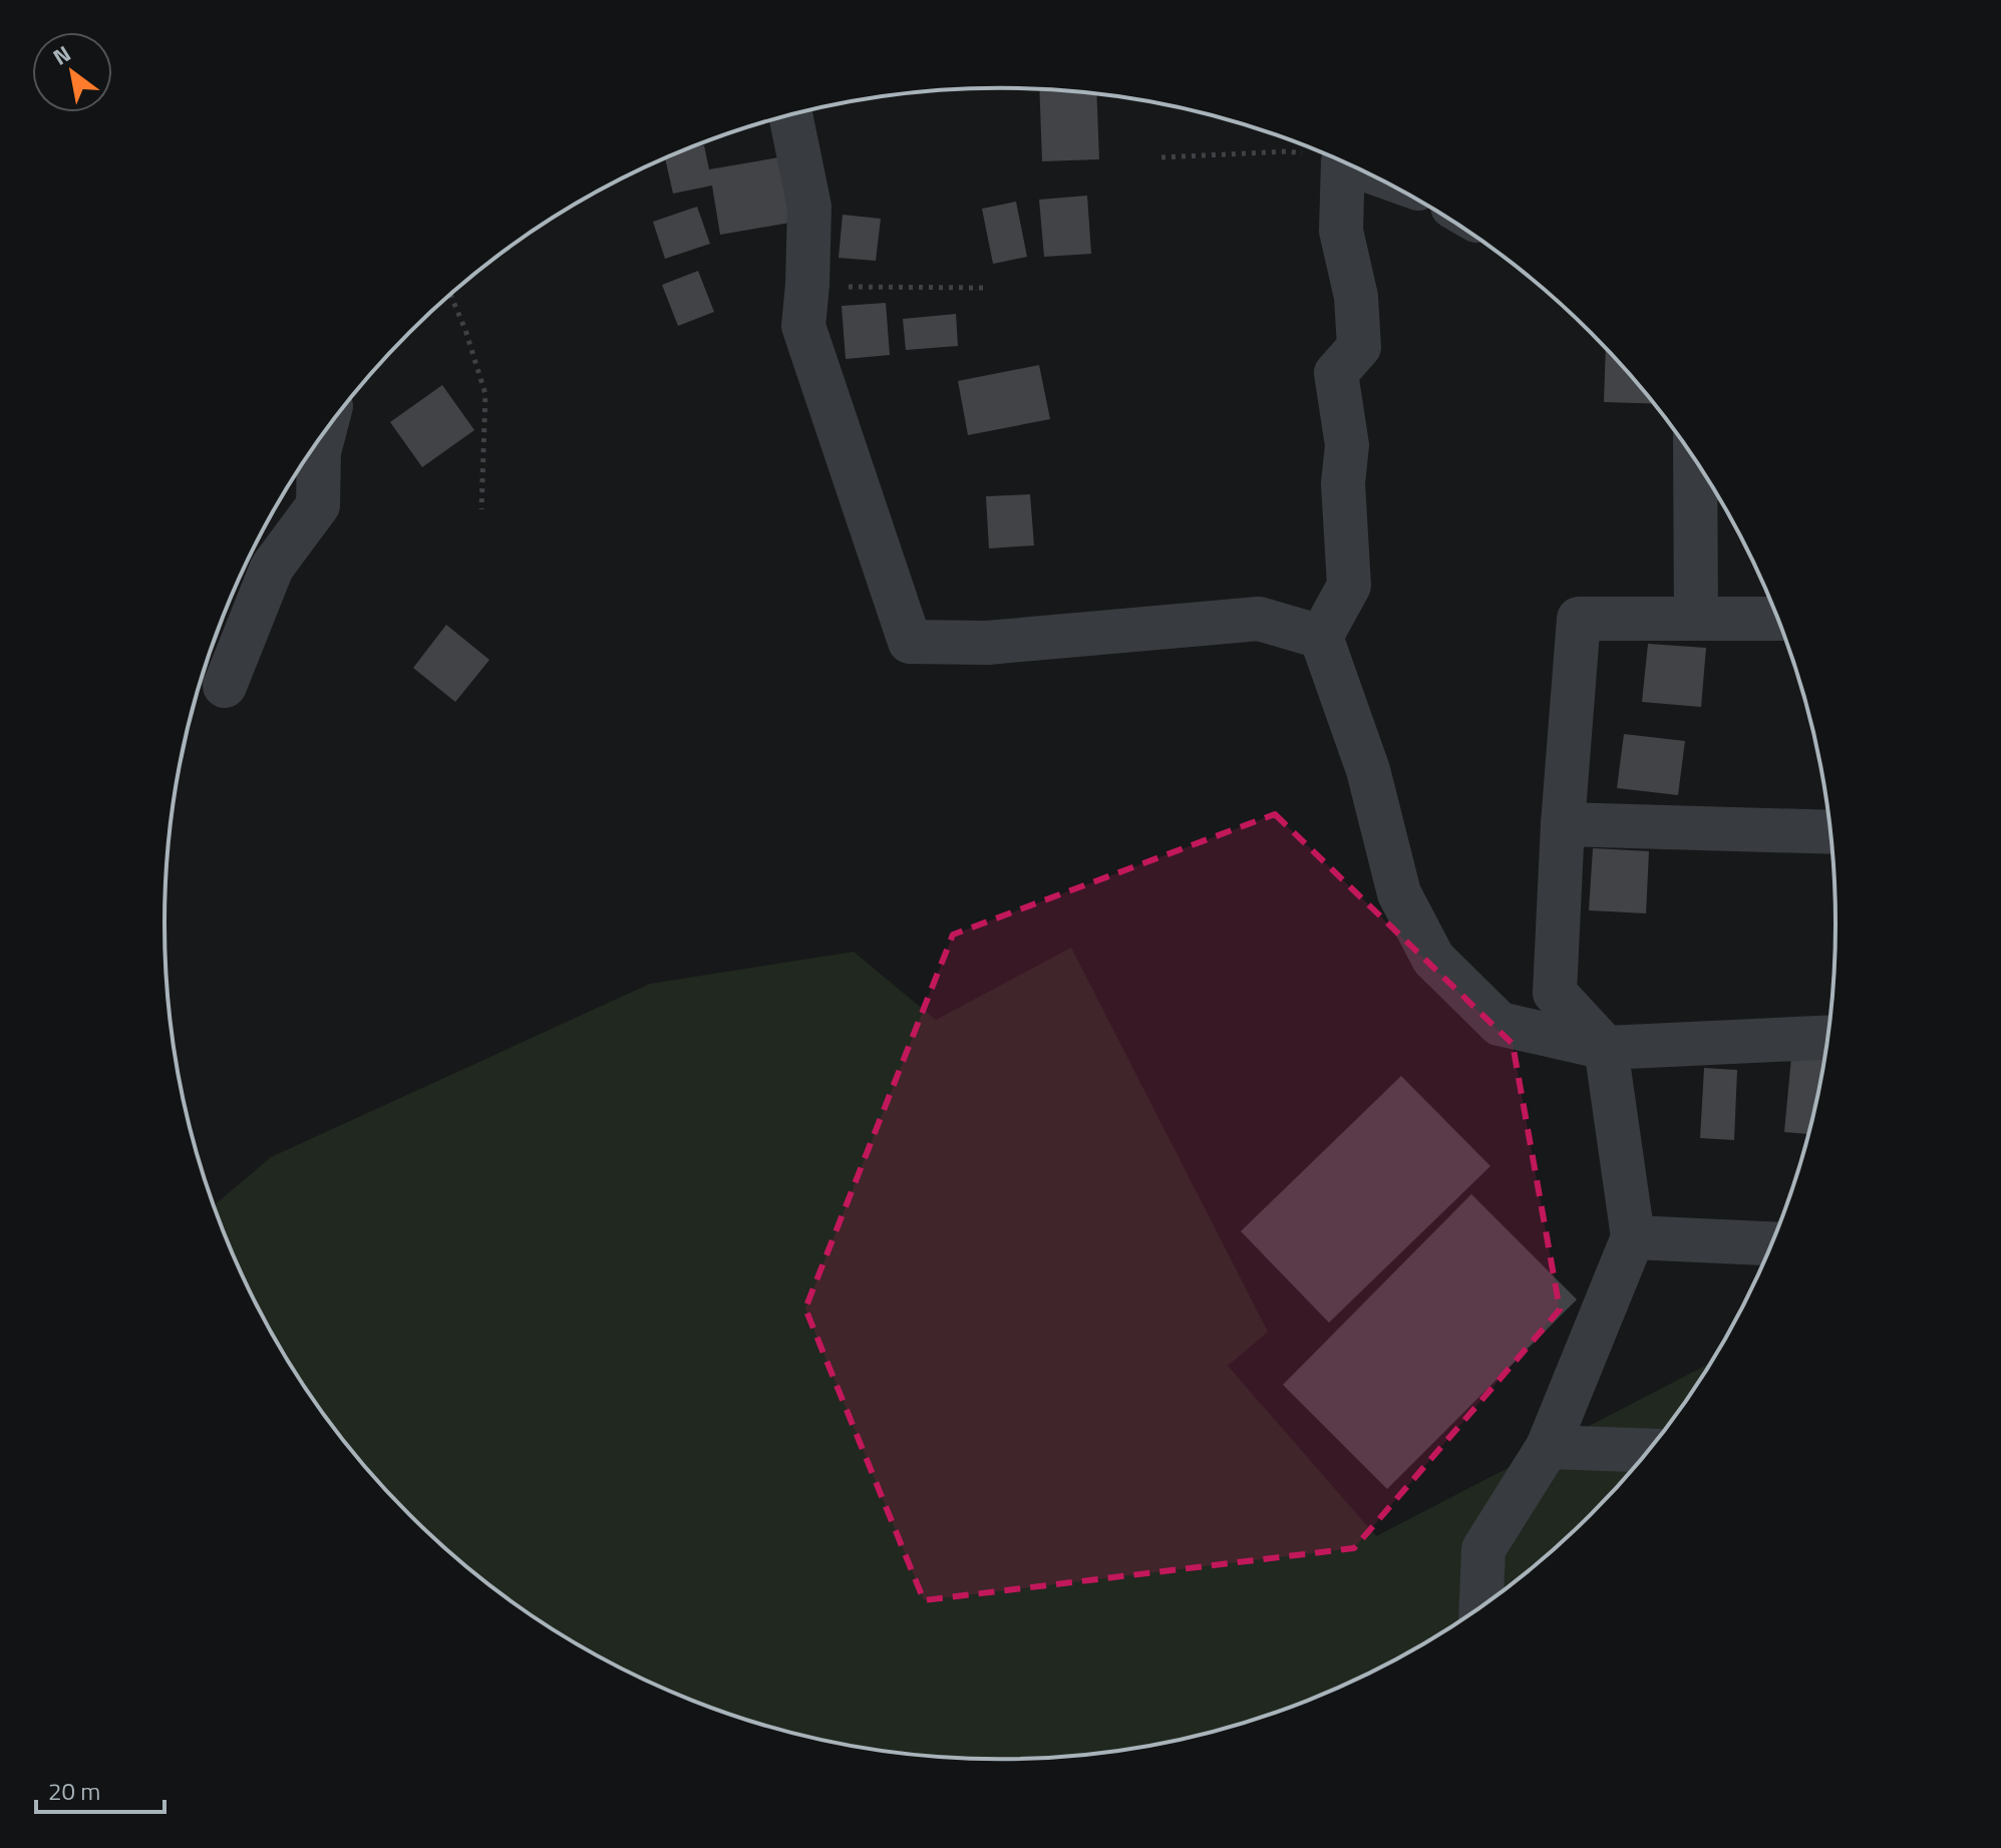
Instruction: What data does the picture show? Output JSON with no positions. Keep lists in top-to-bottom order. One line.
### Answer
{"scale_bar":"20 m","north":"top left"}
